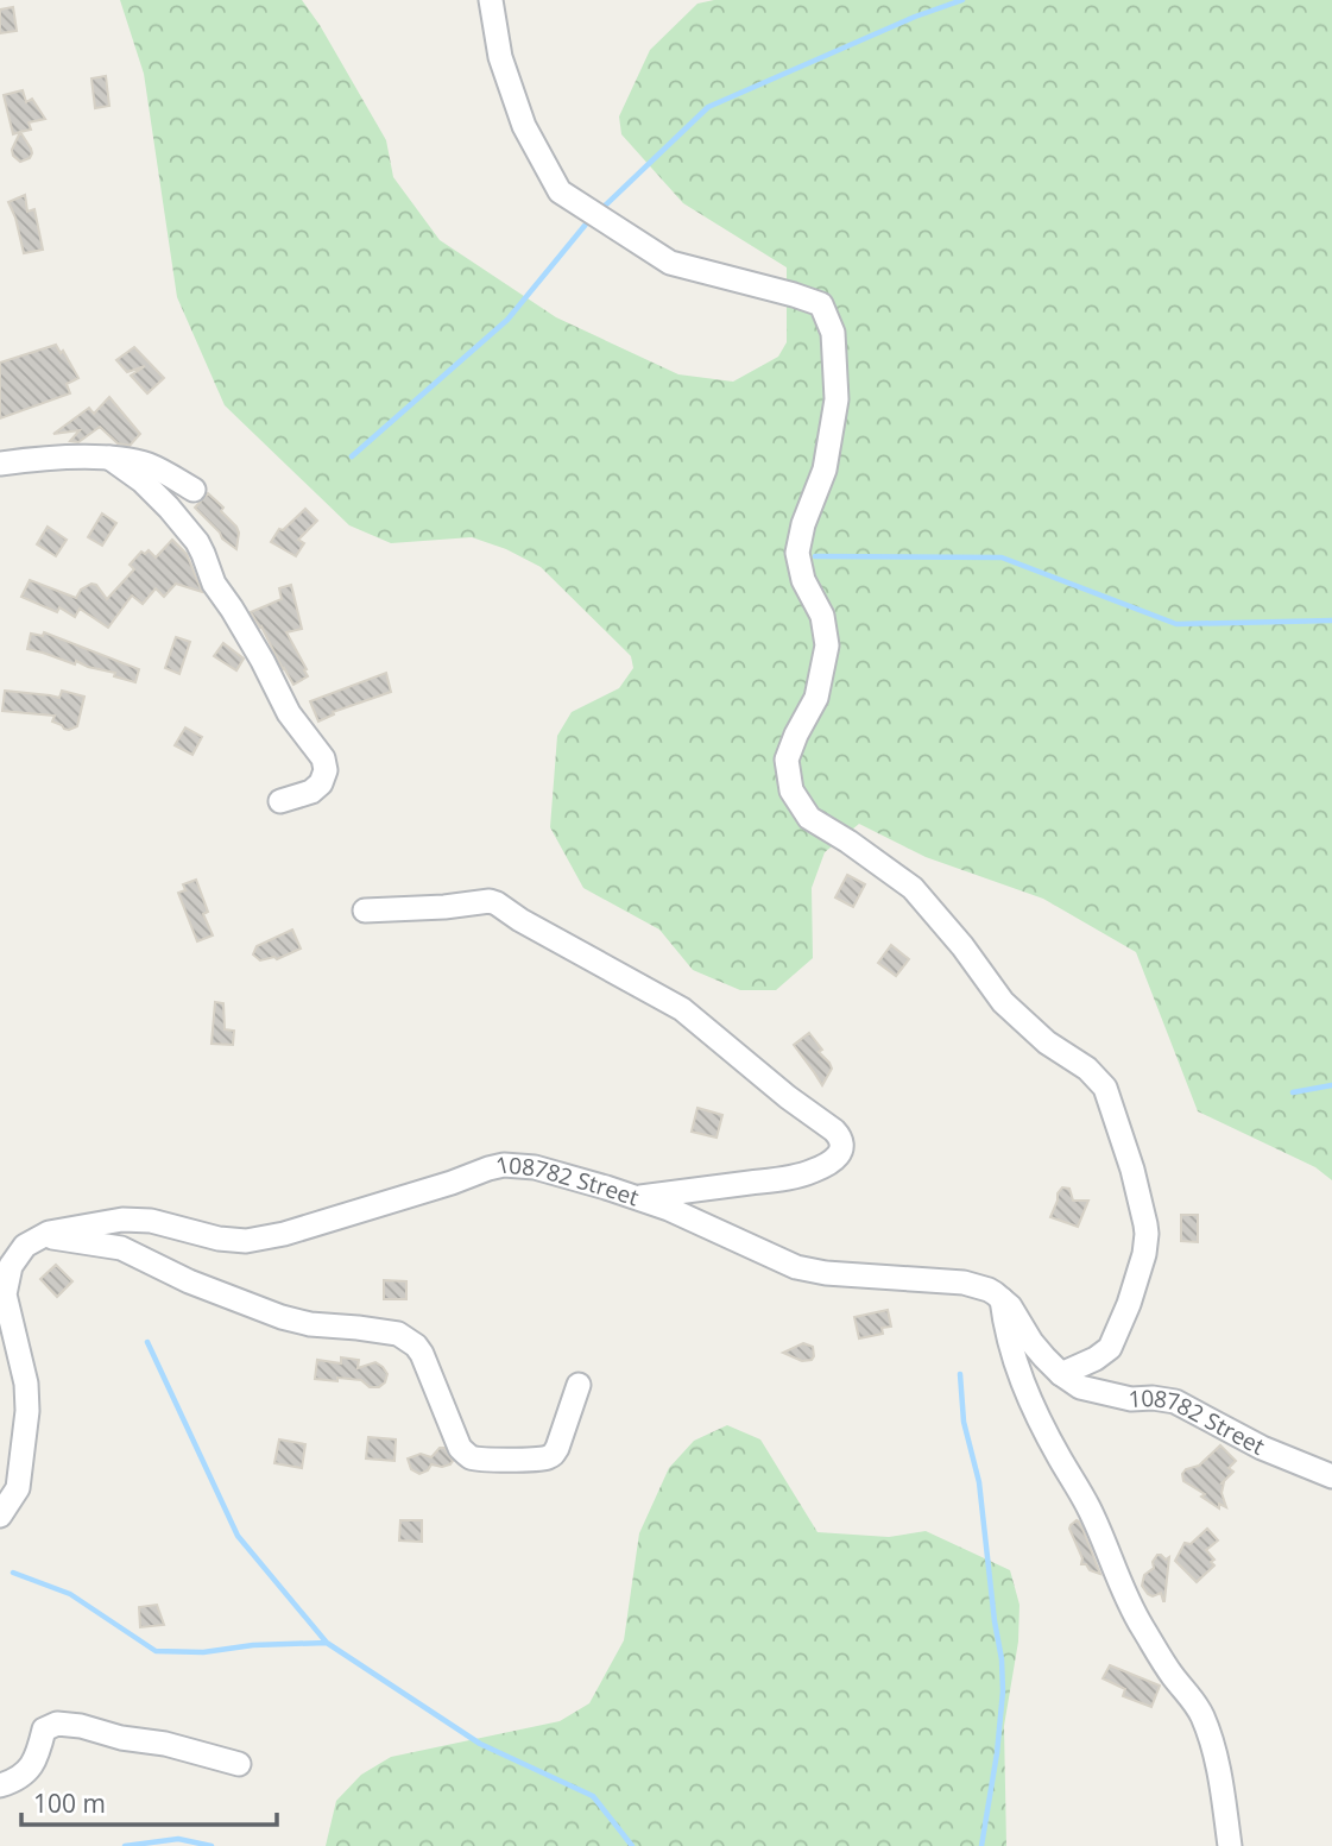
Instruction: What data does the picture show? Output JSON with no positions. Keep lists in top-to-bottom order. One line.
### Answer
{"streets":{"street":["108782 Street"]},"scale_bar":"100 m"}
